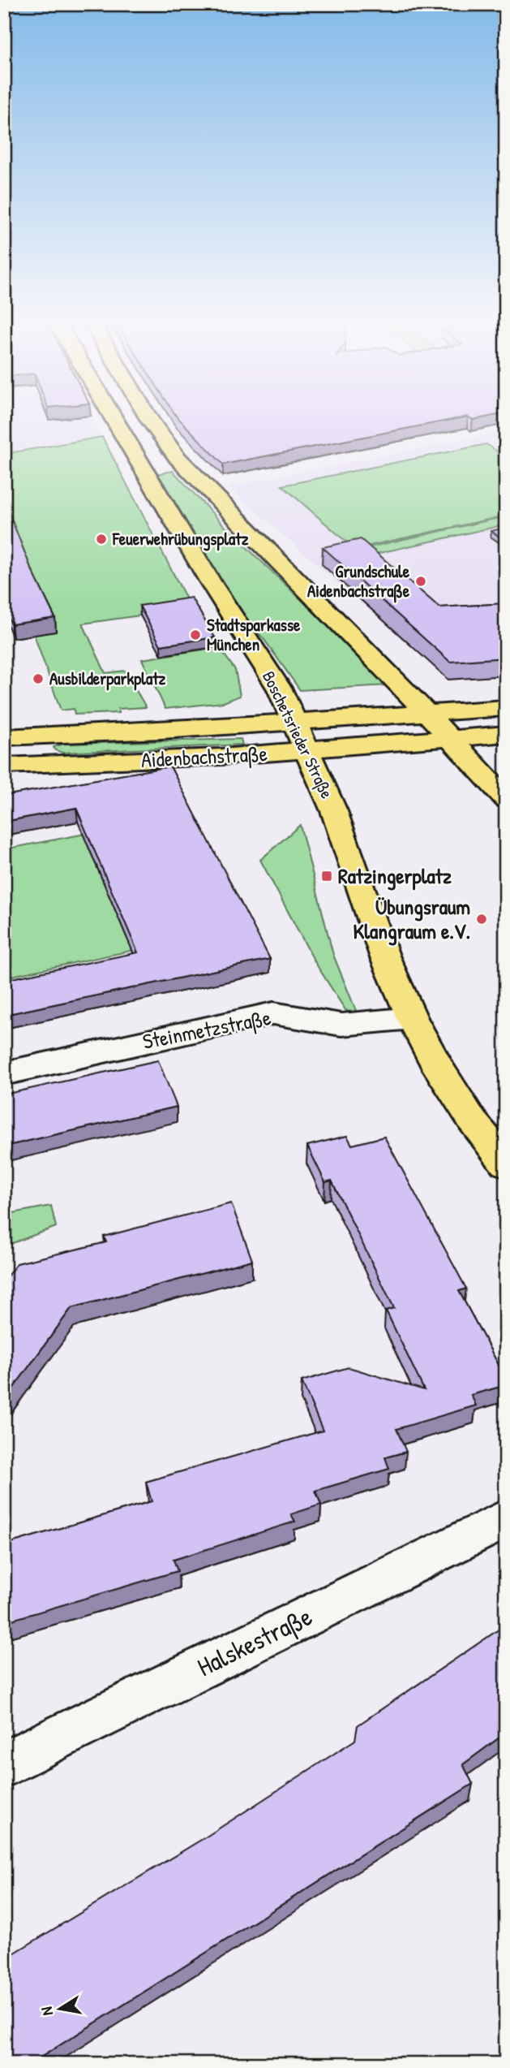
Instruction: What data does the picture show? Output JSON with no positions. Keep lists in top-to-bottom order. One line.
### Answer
{"streets":{"main road":["Boschetsrieder Straße","Aidenbachstraße"],"street":["Steinmetzstraße","Halskestraße"]},"crossings":[["Boschetsrieder Straße","Aidenbachstraße"],["Boschetsrieder Straße","Steinmetzstraße"]],"places":{"other":["Feuerwehrübungsplatz","Grundschule Aidenbachstraße","Stadtsparkasse München","Ausbilderparkplatz","Übungsraum Klangraum e.V."],"transit":["Ratzingerplatz"]},"north":"left"}
